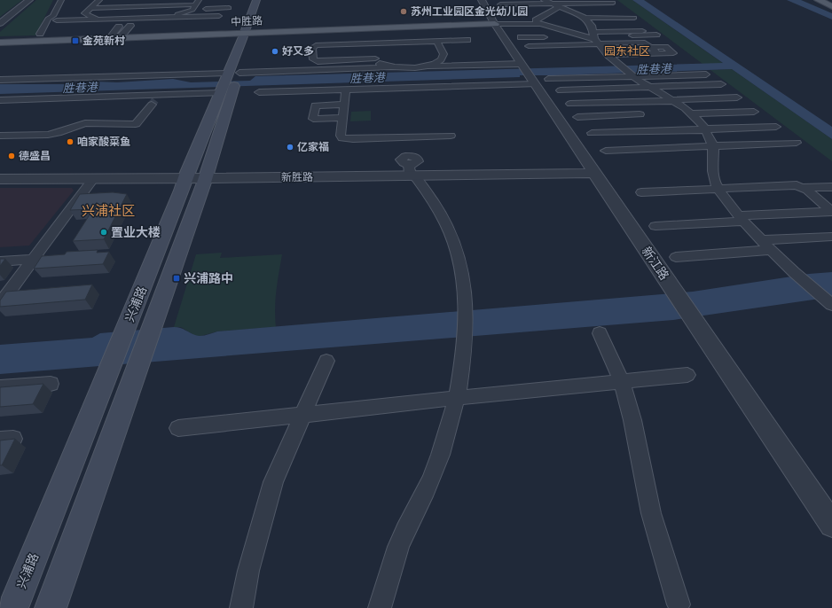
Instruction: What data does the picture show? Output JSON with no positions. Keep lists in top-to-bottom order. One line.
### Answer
{"streets":{"main road":["中胜路","兴浦路"],"street":["新胜路","新江路"]},"crossings":[["中胜路","新江路"],["中胜路","兴浦路"],["新胜路","新江路"],["新胜路","兴浦路"]],"districts":["园东社区","兴浦社区"],"water":["胜巷港"],"places":{"other":["苏州工业园区金光幼儿园","好又多","咱家酸菜鱼","亿家福","德盛昌","置业大楼"],"transit":["金苑新村","兴浦路中"]}}
